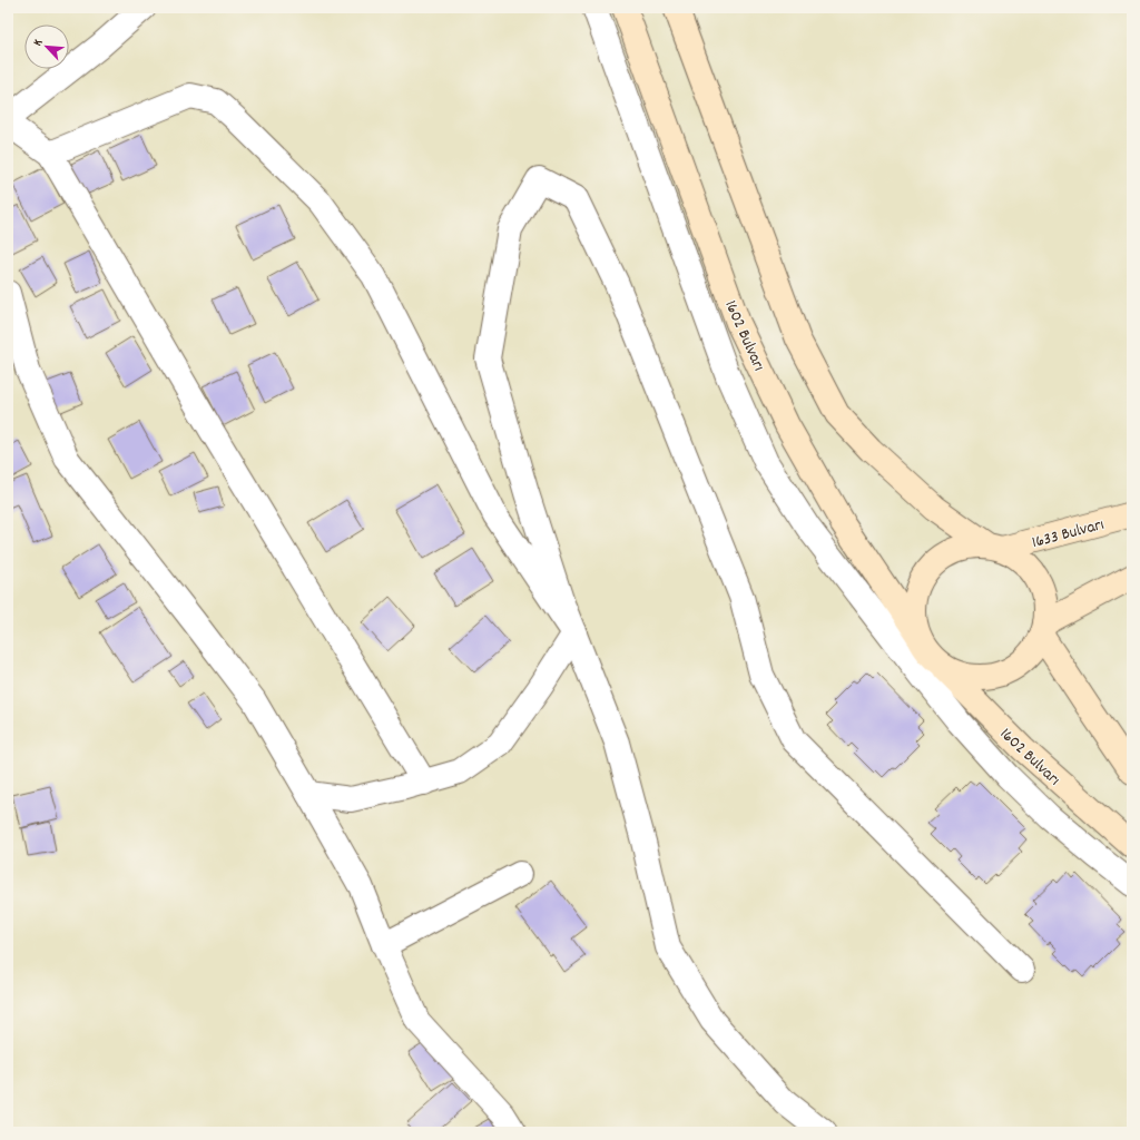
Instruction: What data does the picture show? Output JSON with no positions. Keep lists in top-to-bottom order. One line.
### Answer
{"streets":{"street":["1602 Bulvarı","1633 Bulvarı"]},"crossings":[["1602 Bulvarı","1633 Bulvarı"]],"north":"top left"}
